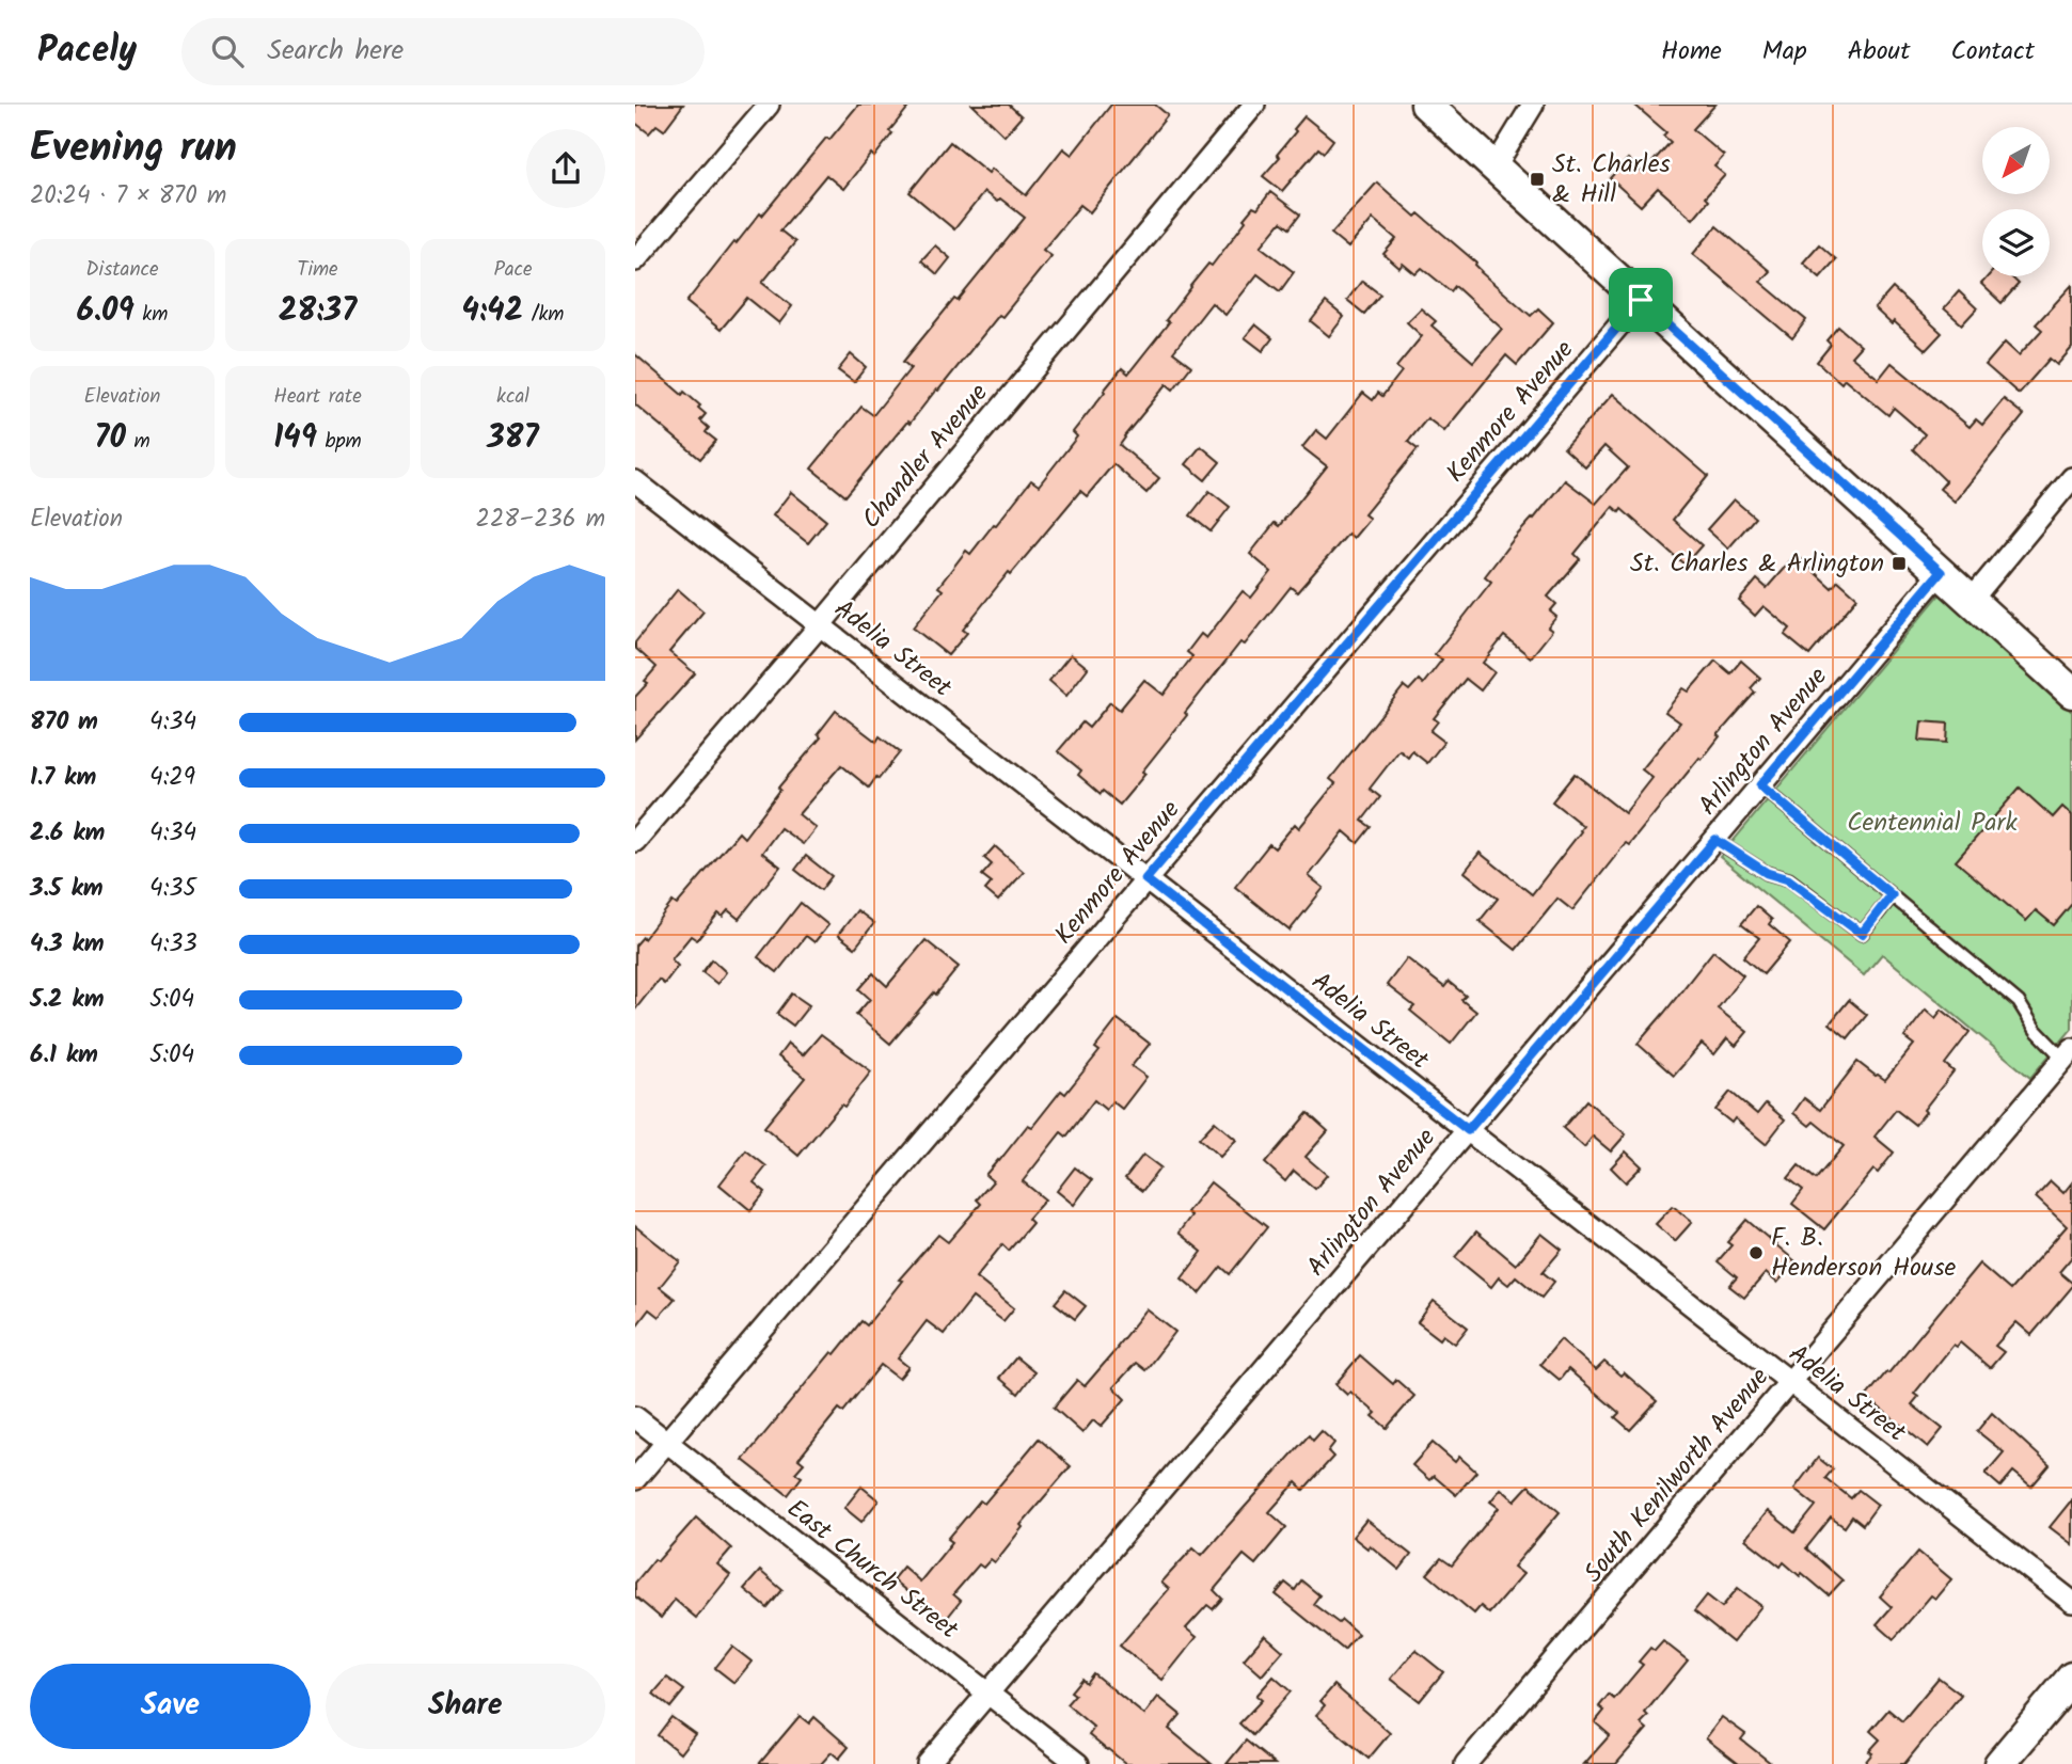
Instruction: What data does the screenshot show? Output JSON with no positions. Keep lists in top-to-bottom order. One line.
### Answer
{"streets":{"street":["Kenmore Avenue","Chandler Avenue","Adelia Street","Arlington Avenue","South Kenilworth Avenue","East Church Street"]},"crossings":[["Kenmore Avenue","Adelia Street"],["Kenmore Avenue","East Church Street"],["Chandler Avenue","Adelia Street"],["Adelia Street","Arlington Avenue"],["Adelia Street","South Kenilworth Avenue"],["Arlington Avenue","East Church Street"]],"parks":["Centennial Park"],"places":{"transit":["St. Charles & Hill","St. Charles & Arlington"],"other":["F. B. Henderson House"]},"north":"bottom left","page":{"header":"Pacely","search":"Search here","nav":["Home","Map","About","Contact"],"heading":["Evening run","20:24 · 7 × 870 m"],"stats":[["Distance","6.09 km"],["Time","28:37"],["Pace","4:42 /km"],["Elevation","70 m"],["Heart rate","149 bpm"],["kcal","387"]],"chart":["Elevation","228–236 m"],"list":[{"name":"870 m","note":"4:34"},{"name":"1.7 km","note":"4:29"},{"name":"2.6 km","note":"4:34"},{"name":"3.5 km","note":"4:35"},{"name":"4.3 km","note":"4:33"},{"name":"5.2 km","note":"5:04"},{"name":"6.1 km","note":"5:04"}],"buttons":["Save","Share"]}}
